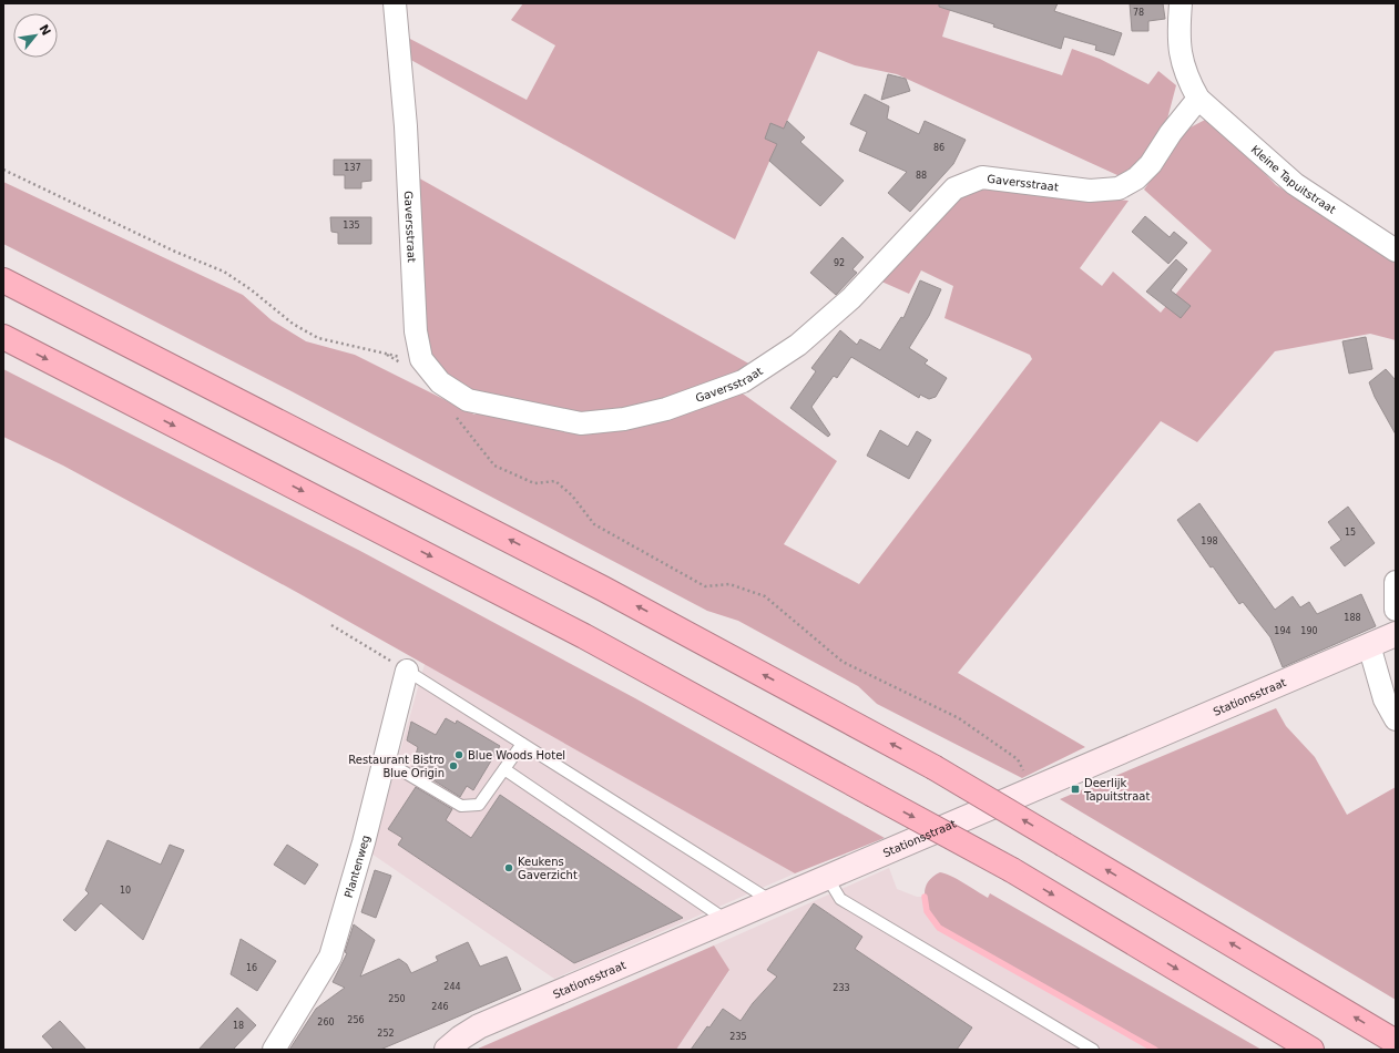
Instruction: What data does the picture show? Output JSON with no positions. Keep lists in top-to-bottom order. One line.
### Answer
{"streets":{"street":["Kleine Tapuitstraat","Gaversstraat","Stationsstraat","Plantenweg"]},"crossings":[["Kleine Tapuitstraat","Gaversstraat"]],"places":{"other":["Blue Woods Hotel","Restaurant Bistro Blue Origin","Keukens Gaverzicht"],"transit":["Deerlijk Tapuitstraat"]},"house_numbers":["78","86","137","88","135","92","15","198","188","194","190","10","16","244","233","250","246","256","260","18","252","235"],"north":"top right"}
